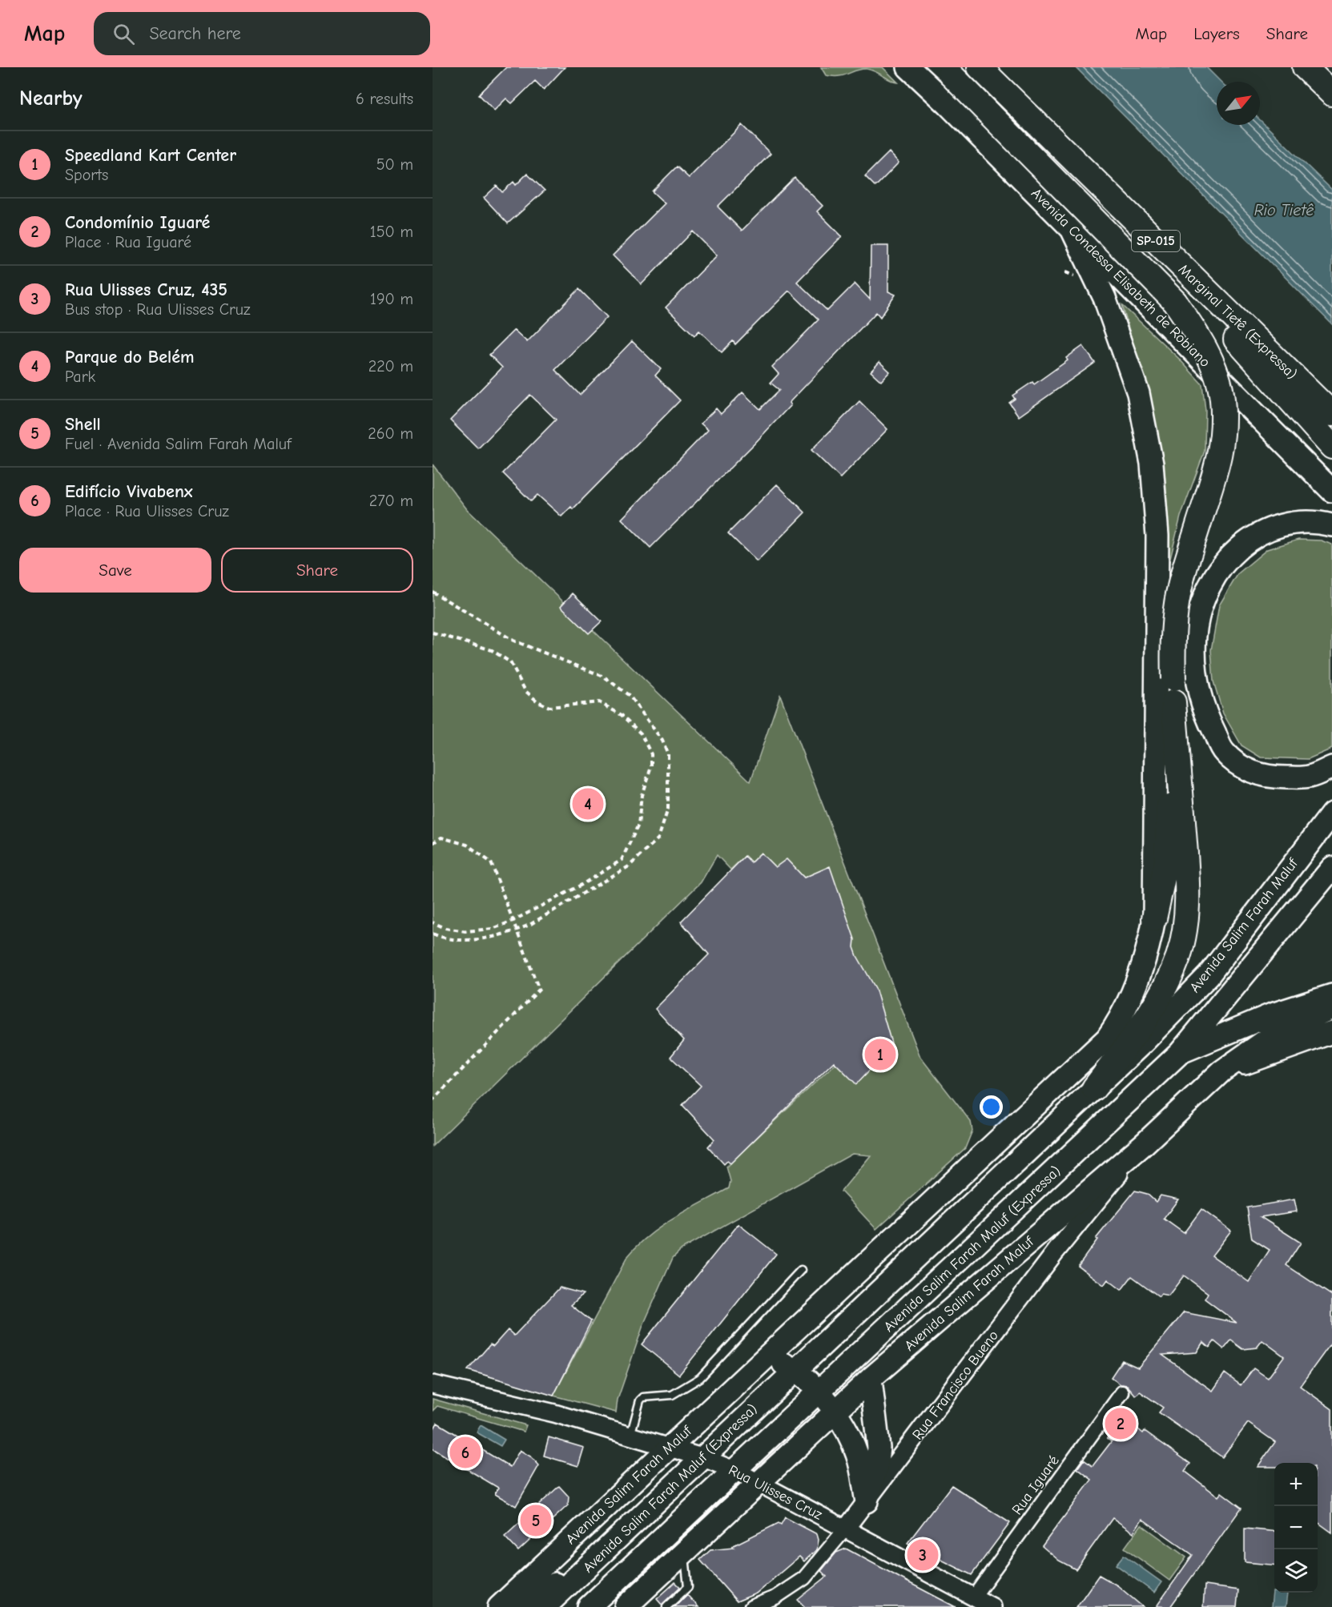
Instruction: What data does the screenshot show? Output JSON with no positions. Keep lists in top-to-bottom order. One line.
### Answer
{"streets":{"highway":["SP-015","Avenida Condessa Elisabeth de Robiano","Marginal Tietê (Expressa)","Avenida Salim Farah Maluf","Avenida Salim Farah Maluf (Expressa)"],"street":["Rua Francisco Bueno","Rua Iguaré","Rua Ulisses Cruz"]},"crossings":[["SP-015","Marginal Tietê (Expressa)"],["Avenida Condessa Elisabeth de Robiano","Avenida Salim Farah Maluf"],["Avenida Salim Farah Maluf","Avenida Salim Farah Maluf (Expressa)"],["Avenida Salim Farah Maluf","Rua Francisco Bueno"],["Avenida Salim Farah Maluf","Rua Ulisses Cruz"],["Avenida Salim Farah Maluf (Expressa)","Rua Ulisses Cruz"],["Rua Francisco Bueno","Rua Ulisses Cruz"],["Rua Iguaré","Rua Ulisses Cruz"]],"water":["Rio Tietê"],"north":"top right","page":{"header":"Map","search":"Search here","nav":["Map","Layers","Share"],"heading":["Nearby","6 results"],"list":[{"mark":"1","name":"Speedland Kart Center","note":"Sports","value":"50 m"},{"mark":"2","name":"Condomínio Iguaré","note":"Place · Rua Iguaré","value":"150 m"},{"mark":"3","name":"Rua Ulisses Cruz, 435","note":"Bus stop · Rua Ulisses Cruz","value":"190 m"},{"mark":"4","name":"Parque do Belém","note":"Park","value":"220 m"},{"mark":"5","name":"Shell","note":"Fuel · Avenida Salim Farah Maluf","value":"260 m"},{"mark":"6","name":"Edifício Vivabenx","note":"Place · Rua Ulisses Cruz","value":"270 m"}],"buttons":["Save","Share"],"pins":["4","1","2","6","5","3"],"map_buttons":["+","−"]}}
